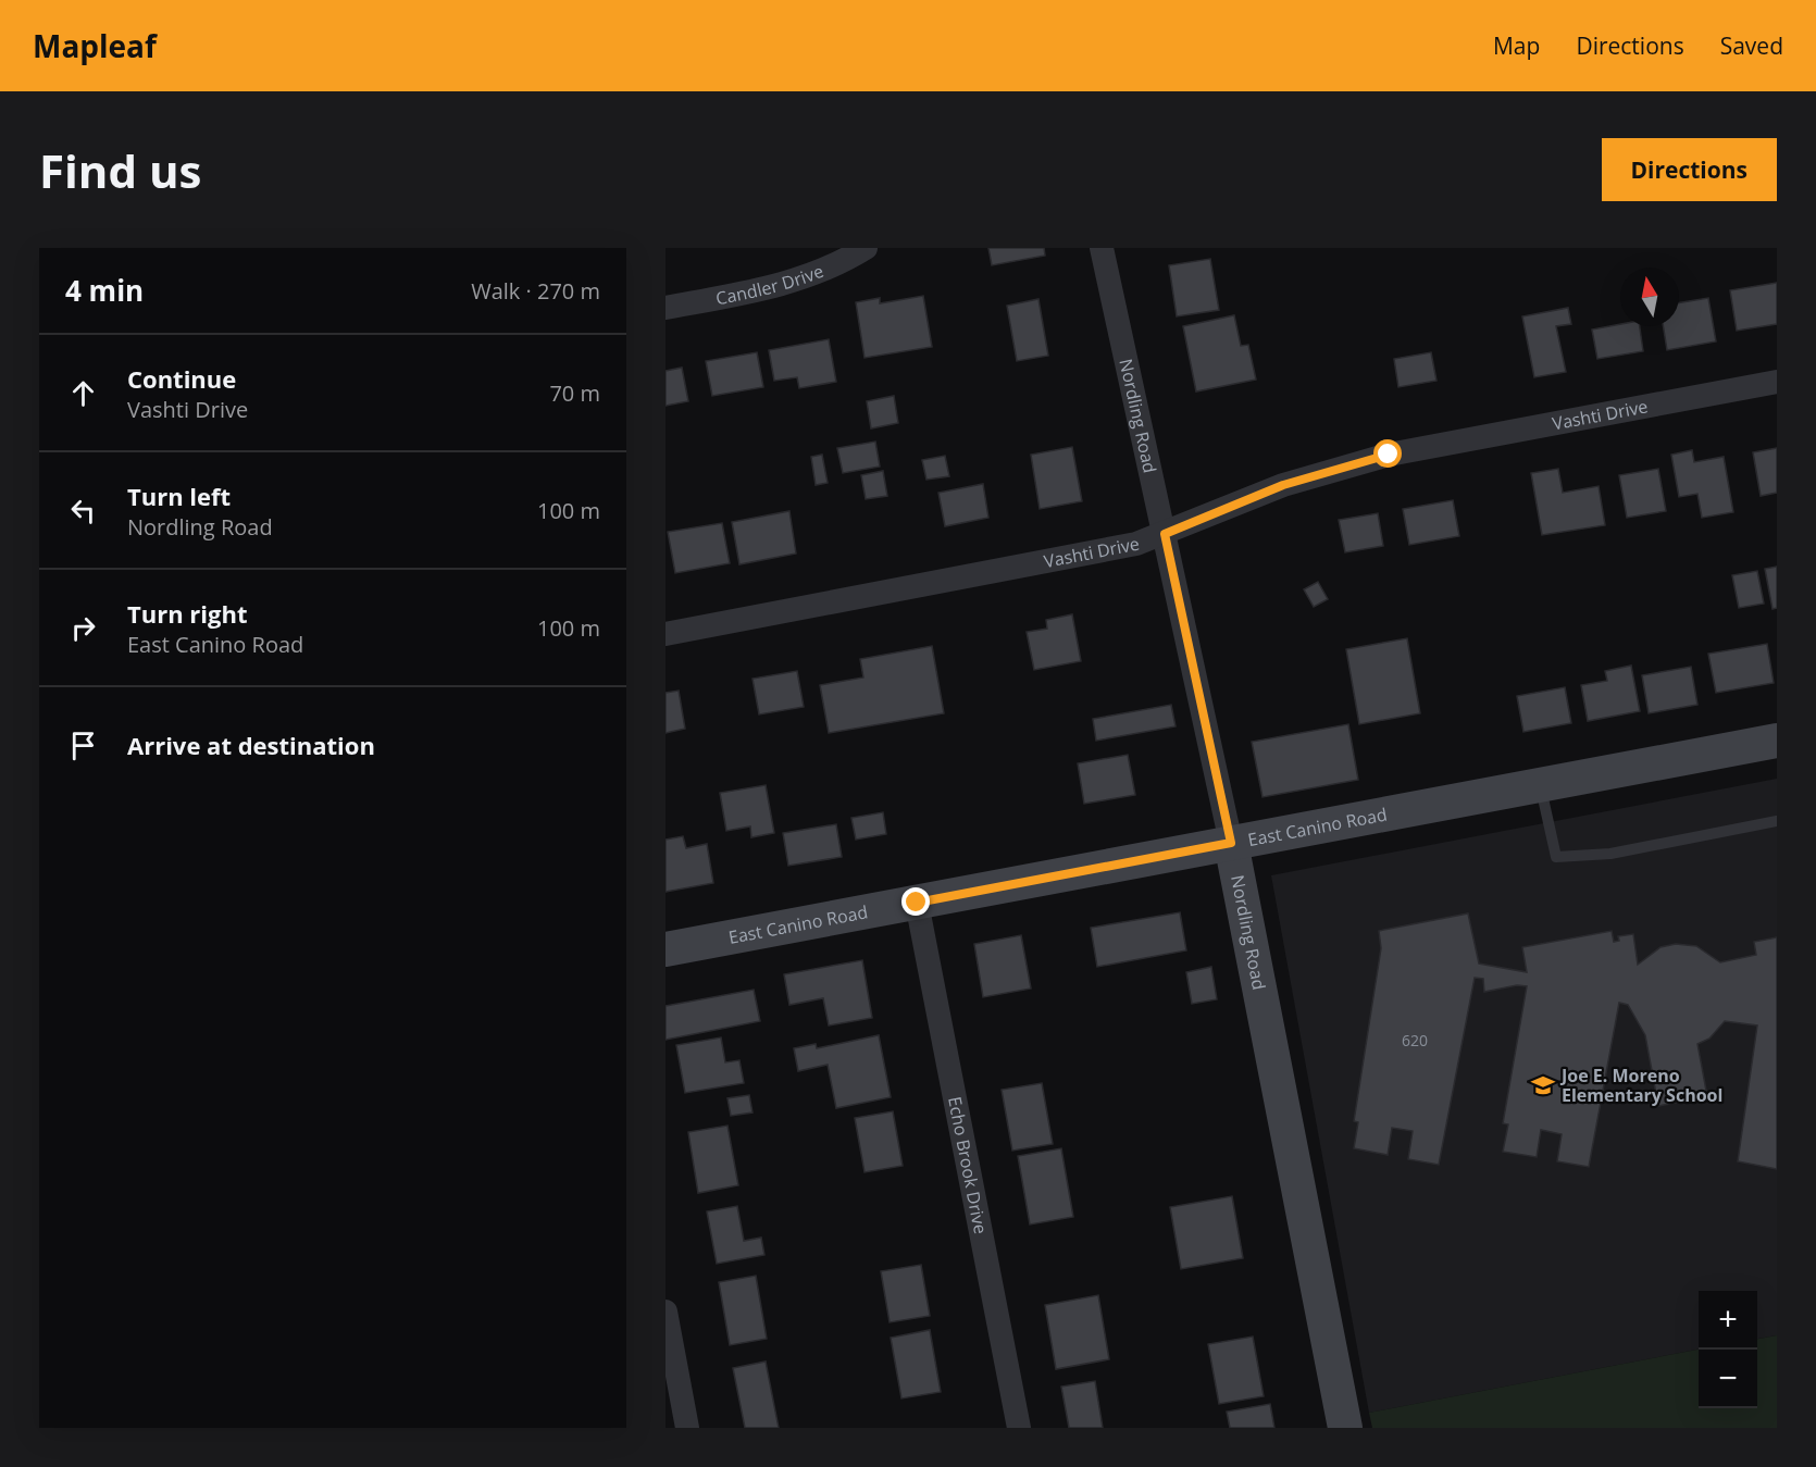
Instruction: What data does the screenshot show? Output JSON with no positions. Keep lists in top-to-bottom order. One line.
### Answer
{"streets":{"street":["Candler Drive","Vashti Drive","Nordling Road","East Canino Road","Echo Brook Drive"]},"crossings":[["Vashti Drive","Nordling Road"],["Nordling Road","East Canino Road"],["East Canino Road","Echo Brook Drive"]],"places":{"school or university":["Joe E. Moreno Elementary School"]},"house_numbers":["620"],"north":"top","page":{"header":"Mapleaf","nav":["Map","Directions","Saved"],"buttons":"Directions","title":"Find us","heading":["4 min","Walk · 270 m"],"list":[["Continue","Vashti Drive","70 m"],["Turn left","Nordling Road","100 m"],["Turn right","East Canino Road","100 m"],"Arrive at destination"],"map_buttons":["+","−"]}}
